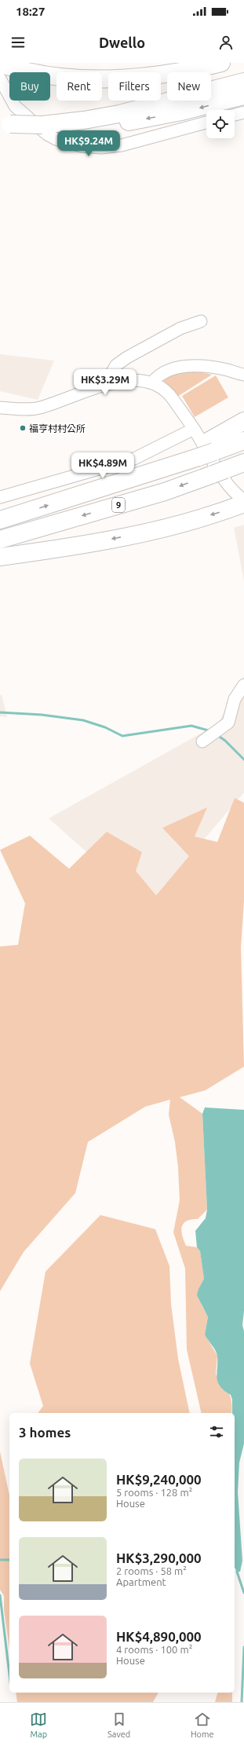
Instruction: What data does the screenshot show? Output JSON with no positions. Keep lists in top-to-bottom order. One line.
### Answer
{"streets":{"highway":["9"]},"places":["福亨村村公所"],"page":{"status":"18:27","header":"Dwello","chip":["Buy","Rent","Filters","New"],"price":["HK$9.24M","HK$3.29M","HK$4.89M"],"heading":"3 homes","list":[{"name":"HK$9,240,000","note":"5 rooms · 128 m² · House"},{"name":"HK$3,290,000","note":"2 rooms · 58 m² · Apartment"},{"name":"HK$4,890,000","note":"4 rooms · 100 m² · House"}],"tabs":["Map","Saved","Home"]}}
